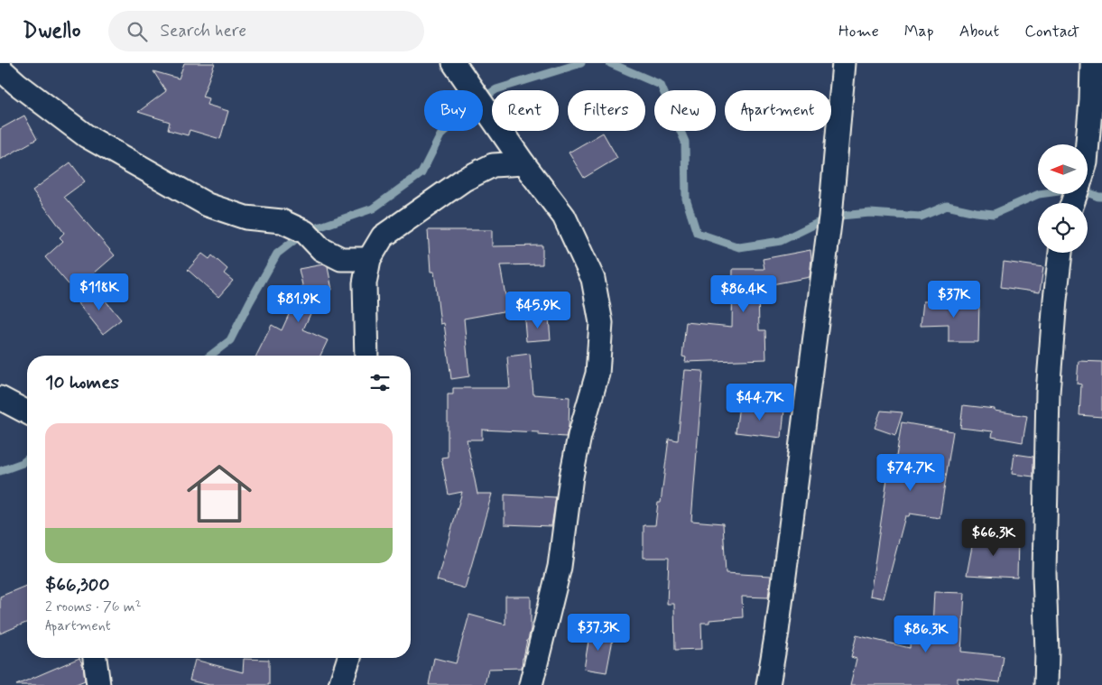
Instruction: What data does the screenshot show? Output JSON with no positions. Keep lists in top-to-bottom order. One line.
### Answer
{"north":"left","page":{"header":"Dwello","search":"Search here","nav":["Home","Map","About","Contact"],"chip":["Buy","Rent","Filters","New","Apartment"],"price":["$118K","$86.4K","$37K","$81.9K","$45.9K","$44.7K","$74.7K","$66.3K","$37.3K","$86.3K"],"heading":"10 homes","list":[{"name":"$66,300","note":"2 rooms · 76 m² · Apartment"}]}}
